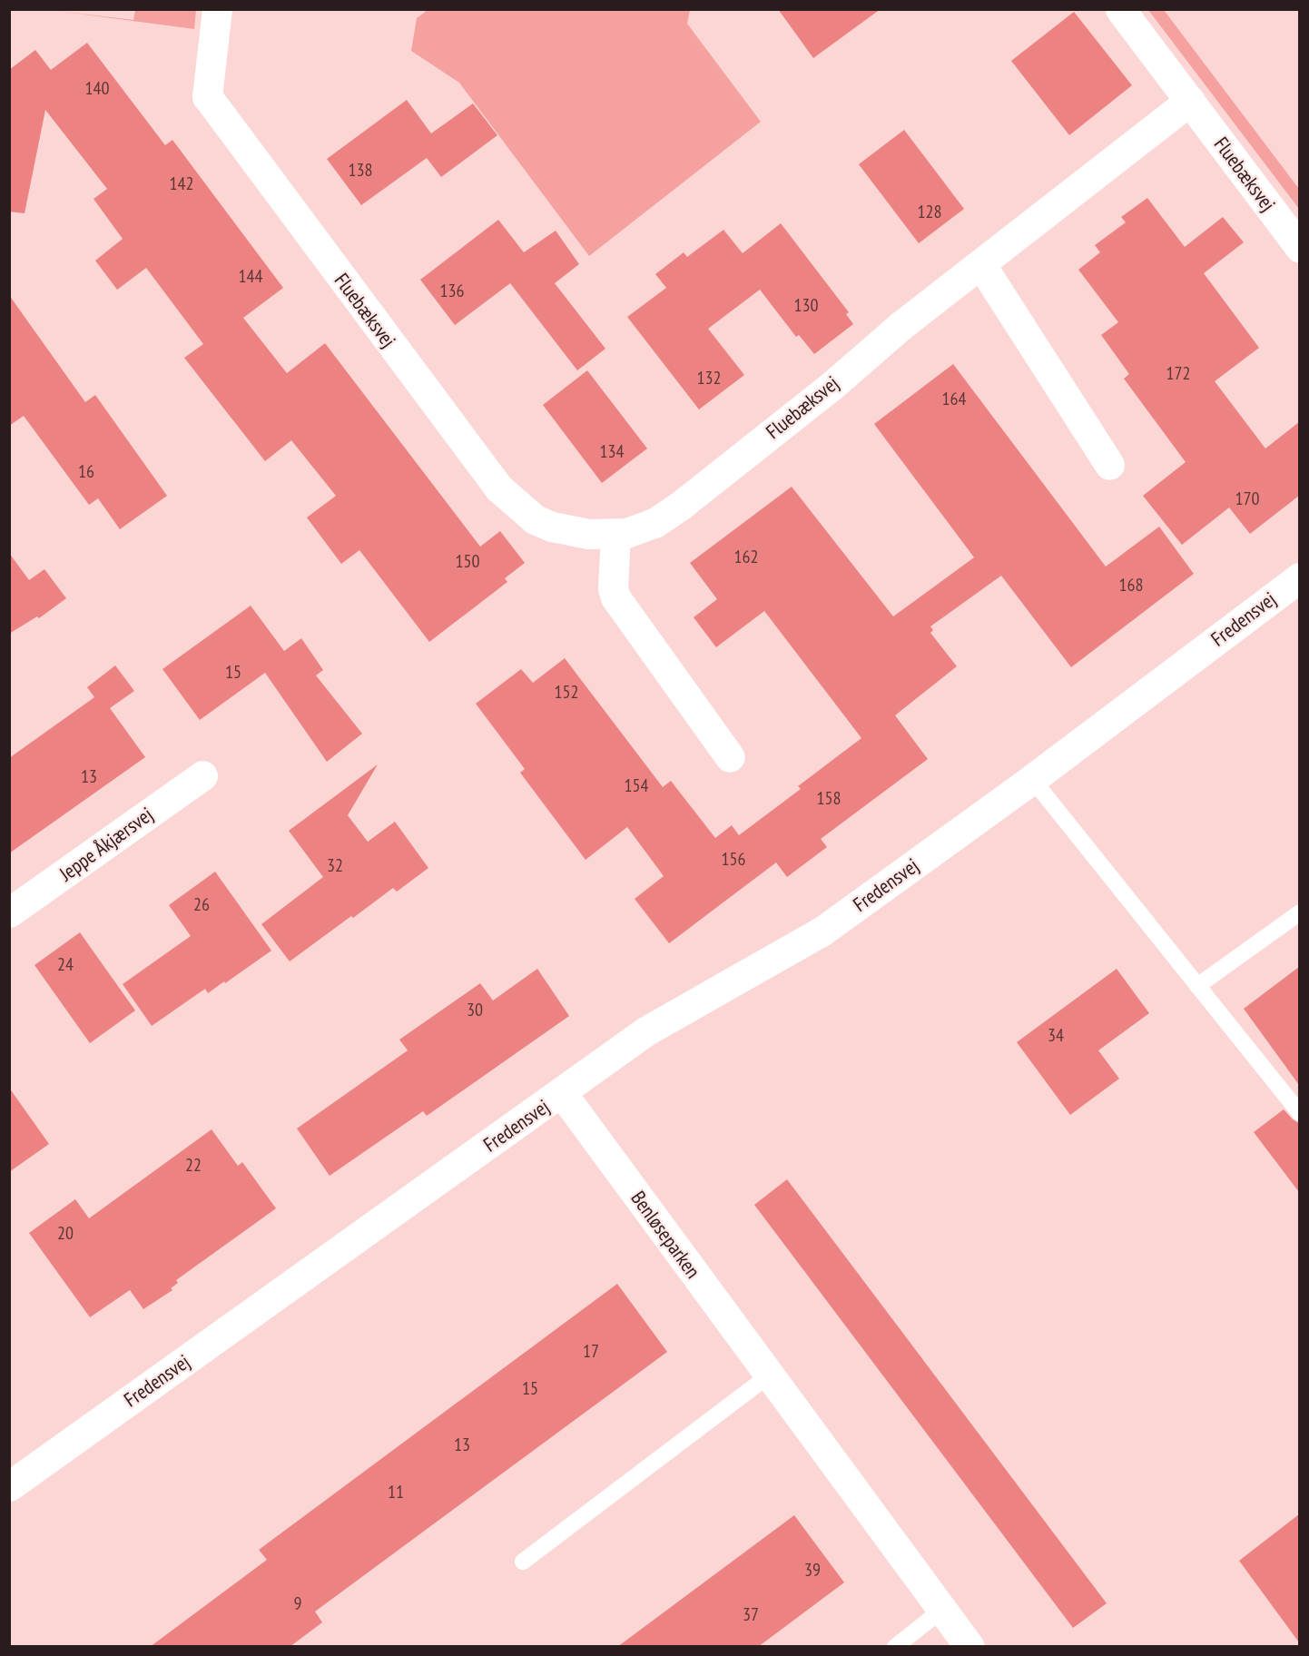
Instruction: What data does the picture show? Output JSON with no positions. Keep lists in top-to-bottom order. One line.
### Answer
{"streets":{"street":["Fluebæksvej","Fredensvej","Jeppe Åkjærsvej","Benløseparken"]},"crossings":[["Fredensvej","Benløseparken"]],"house_numbers":["140","138","142","128","144","136","130","172","132","164","134","16","170","162","150","168","15","152","13","154","158","156","32","26","24","30","34","22","20","17","15","13","11","39","9","37"]}
